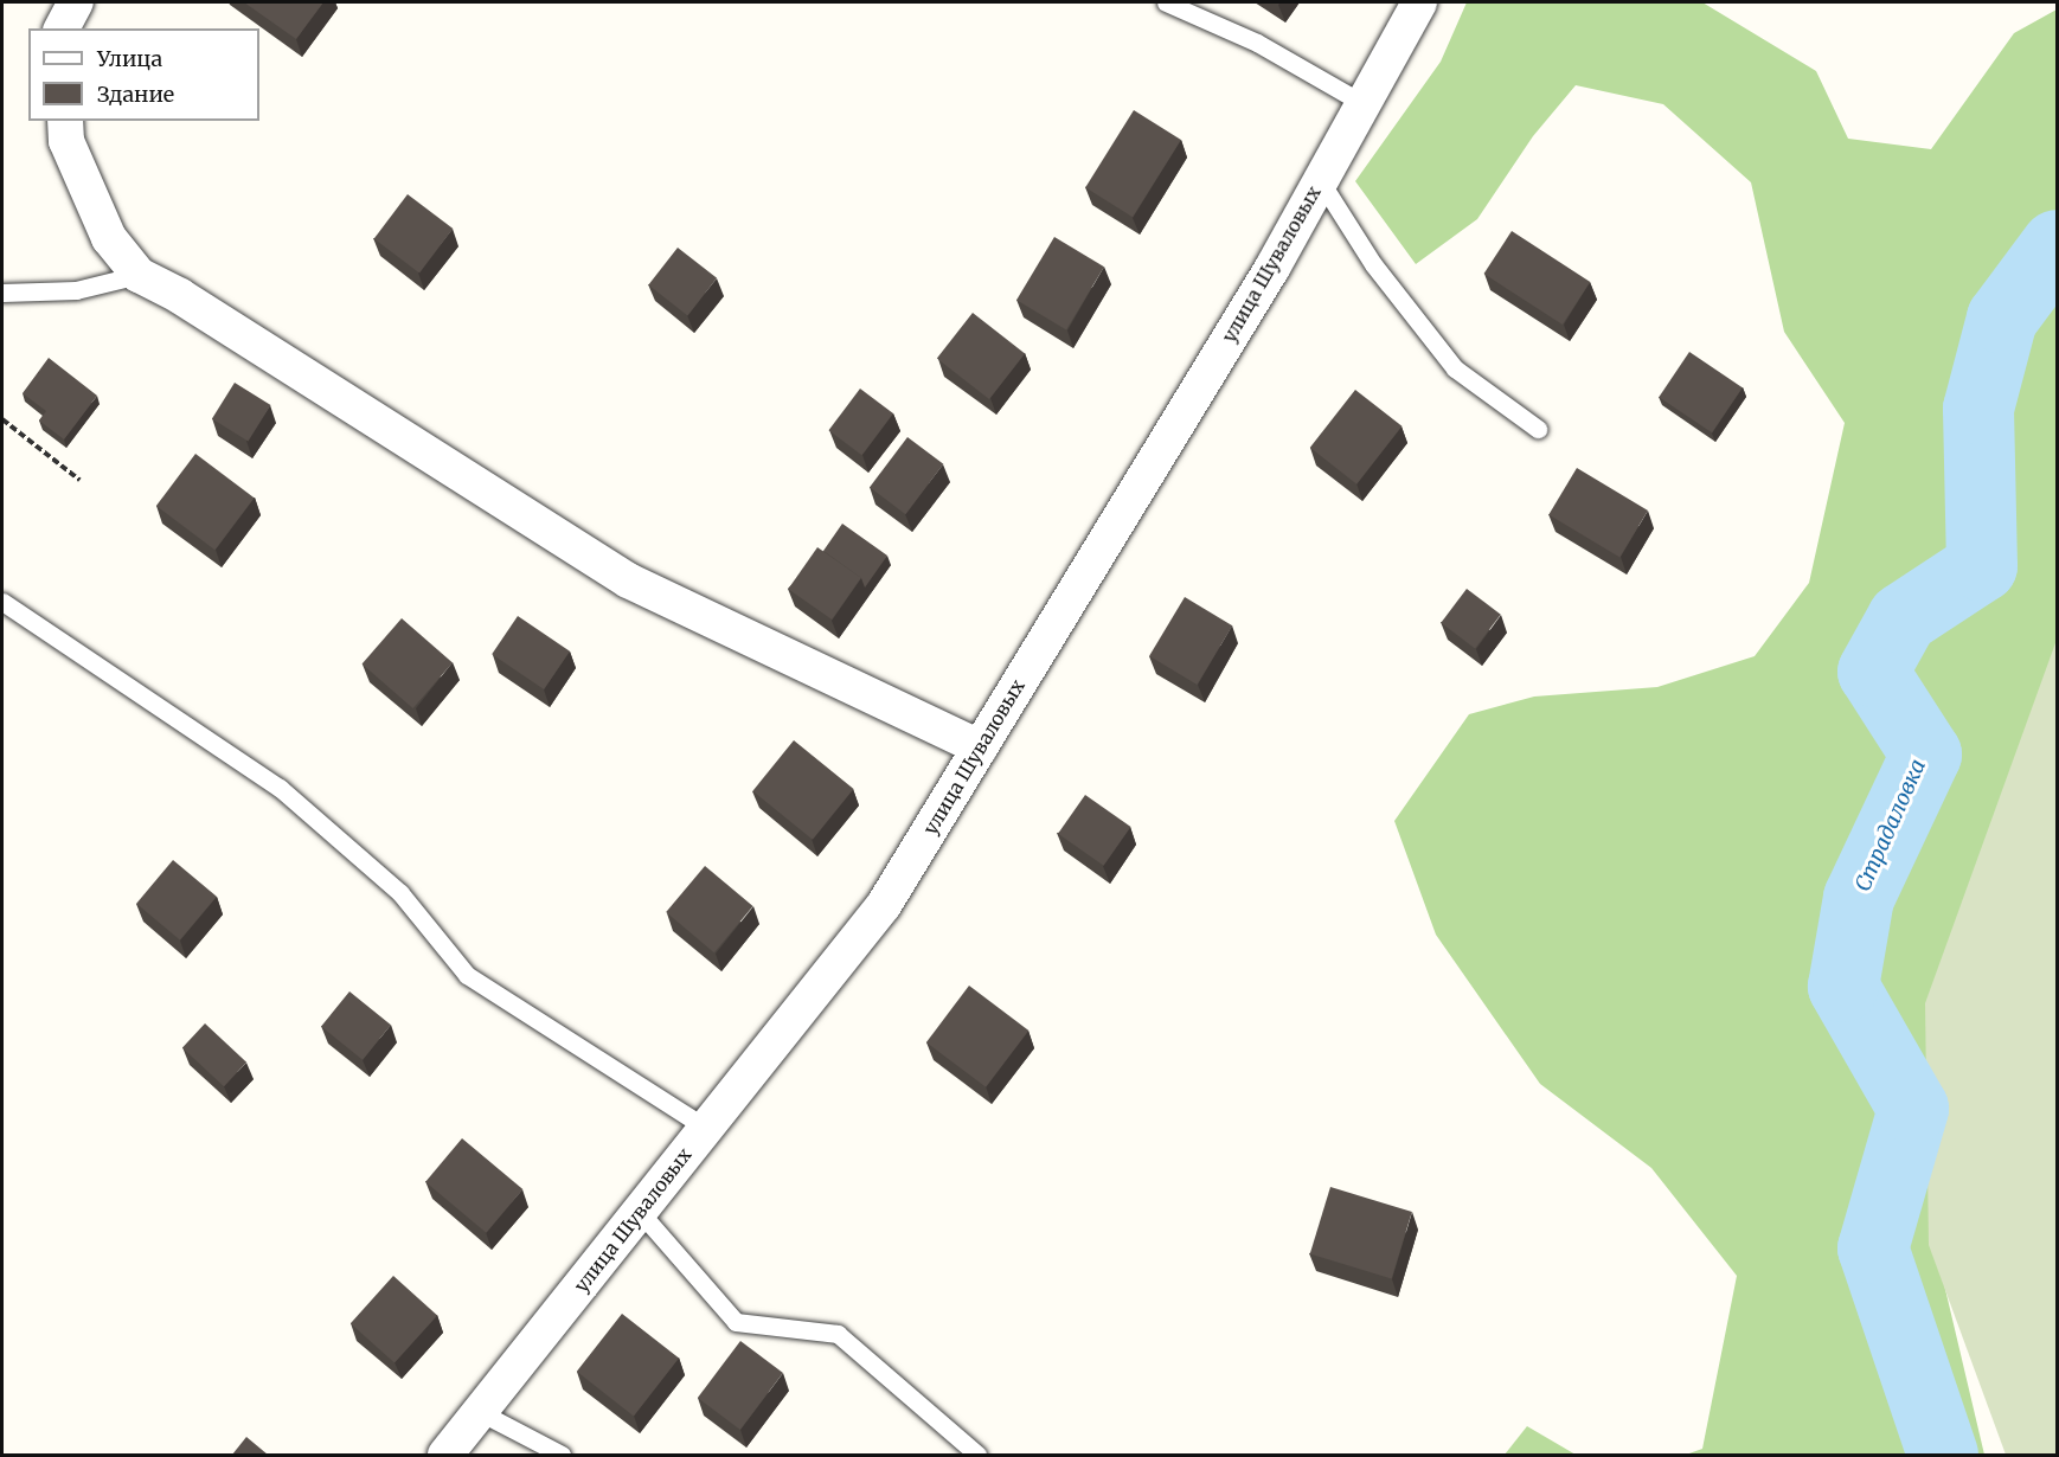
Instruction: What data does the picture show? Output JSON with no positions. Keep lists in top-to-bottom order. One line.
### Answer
{"streets":{"street":["улица Шуваловых"]},"water":["Страдаловка"],"legend":["Улица","Здание"]}
